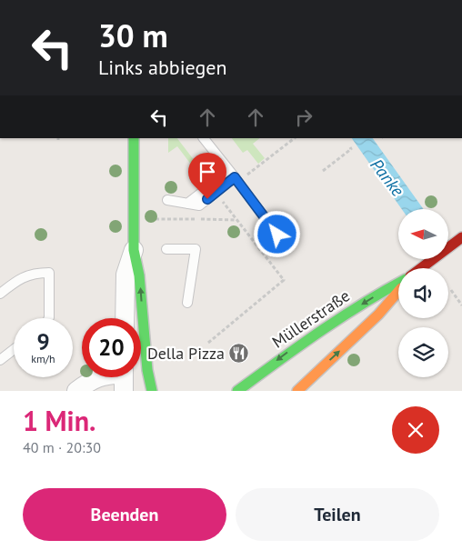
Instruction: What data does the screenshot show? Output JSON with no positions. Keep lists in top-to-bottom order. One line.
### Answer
{"streets":{"main road":["Müllerstraße"]},"water":["Panke"],"places":{"restaurant":["Della Pizza"]},"north":"left","page":{"turn":["30 m","Links abbiegen"],"speed":"9 km/h","limit":"20","heading":["1 Min.","40 m · 20:30"],"buttons":["Beenden","Teilen"]}}
